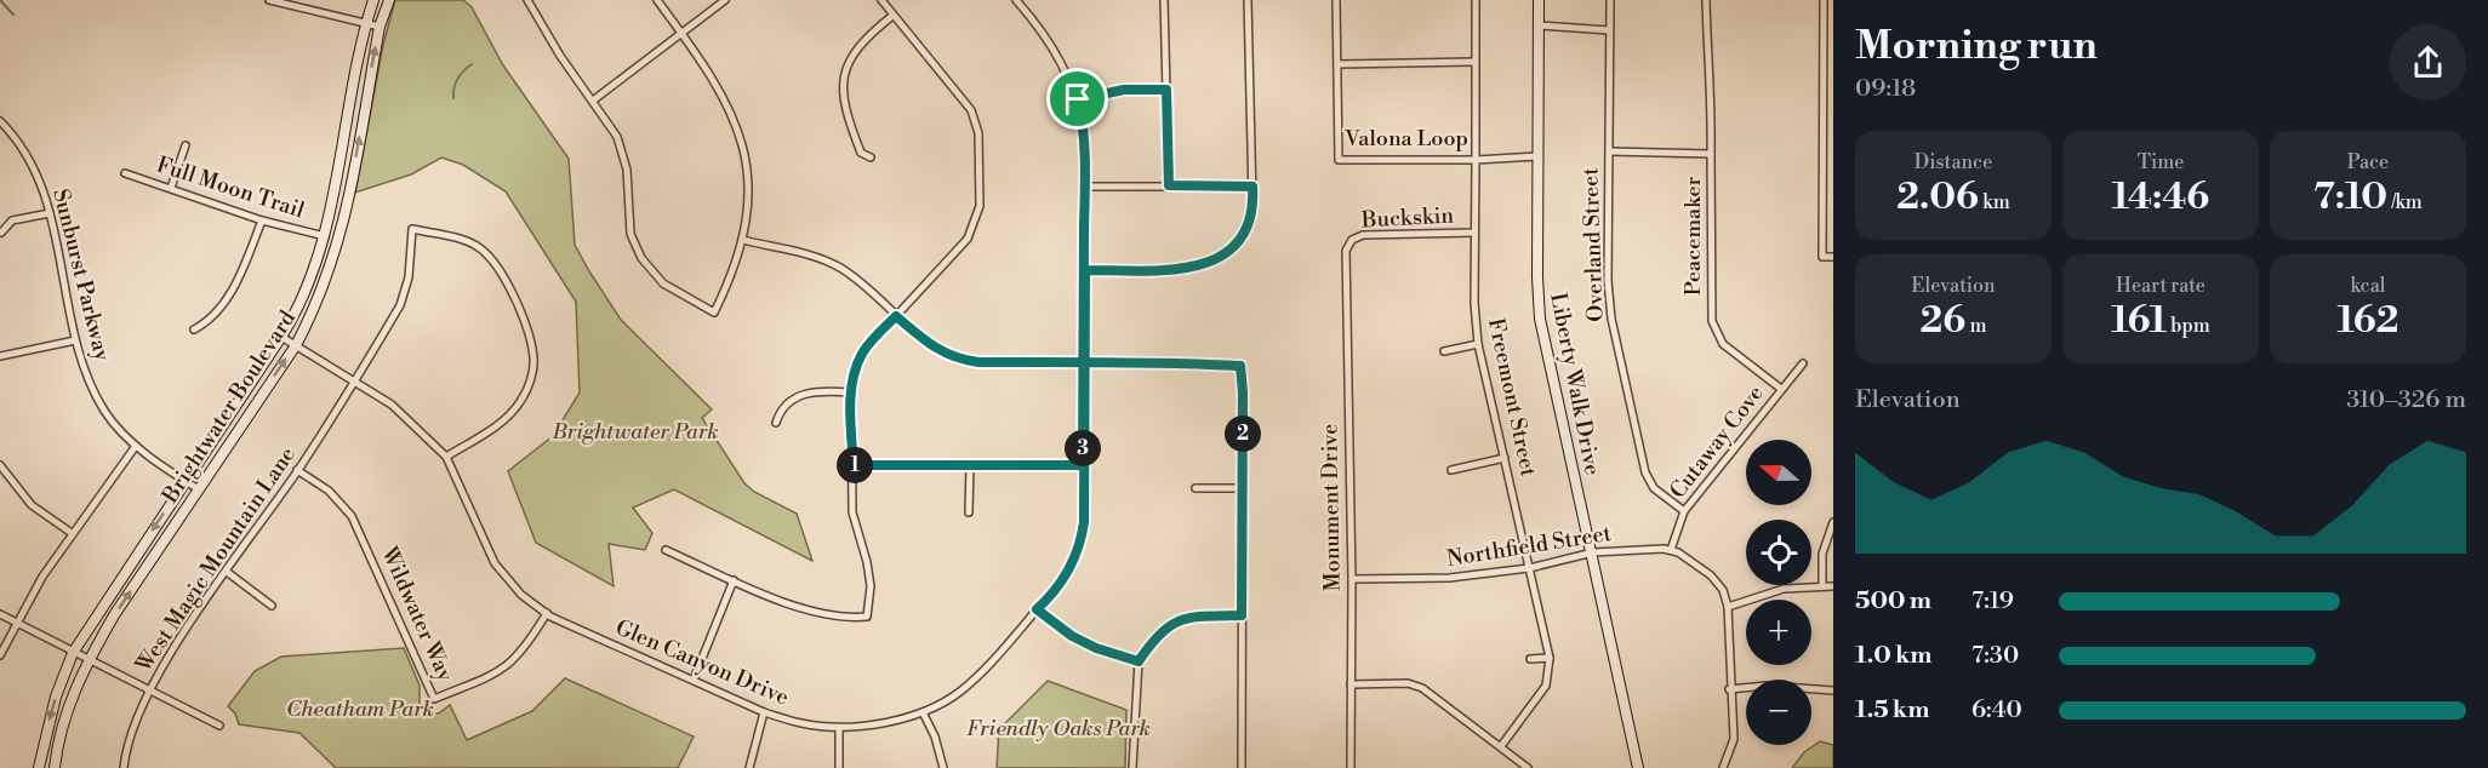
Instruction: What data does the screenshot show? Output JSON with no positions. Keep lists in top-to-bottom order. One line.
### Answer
{"streets":{"street":["Valona Loop","Full Moon Trail","Buckskin","Peacemaker","Overland Street","Sunburst Parkway","Liberty Walk Drive","Freemont Street","Brightwater Boulevard","Cutaway Cove","Monument Drive","Northfield Street","West Magic Mountain Lane","Wildwater Way","Glen Canyon Drive"]},"crossings":[["Valona Loop","Freemont Street"],["Full Moon Trail","Brightwater Boulevard"],["Buckskin","Freemont Street"],["Buckskin","Monument Drive"],["Peacemaker","Overland Street"],["Peacemaker","Cutaway Cove"],["Overland Street","Cutaway Cove"],["Sunburst Parkway","Brightwater Boulevard"],["Liberty Walk Drive","Northfield Street"],["Freemont Street","Northfield Street"],["Brightwater Boulevard","Glen Canyon Drive"],["Cutaway Cove","Northfield Street"],["Monument Drive","Northfield Street"],["West Magic Mountain Lane","Wildwater Way"],["West Magic Mountain Lane","Glen Canyon Drive"],["Wildwater Way","Glen Canyon Drive"]],"parks":["Brightwater Park","Cheatham Park","Friendly Oaks Park"],"north":"left","page":{"heading":["Morning run","09:18"],"stats":[["Distance","2.06 km"],["Time","14:46"],["Pace","7:10 /km"],["Elevation","26 m"],["Heart rate","161 bpm"],["kcal","162"]],"chart":["Elevation","310–326 m"],"pins":["2","3","1"],"map_buttons":["+","−"],"list":[{"name":"500 m","note":"7:19"},{"name":"1.0 km","note":"7:30"},{"name":"1.5 km","note":"6:40"}]}}
